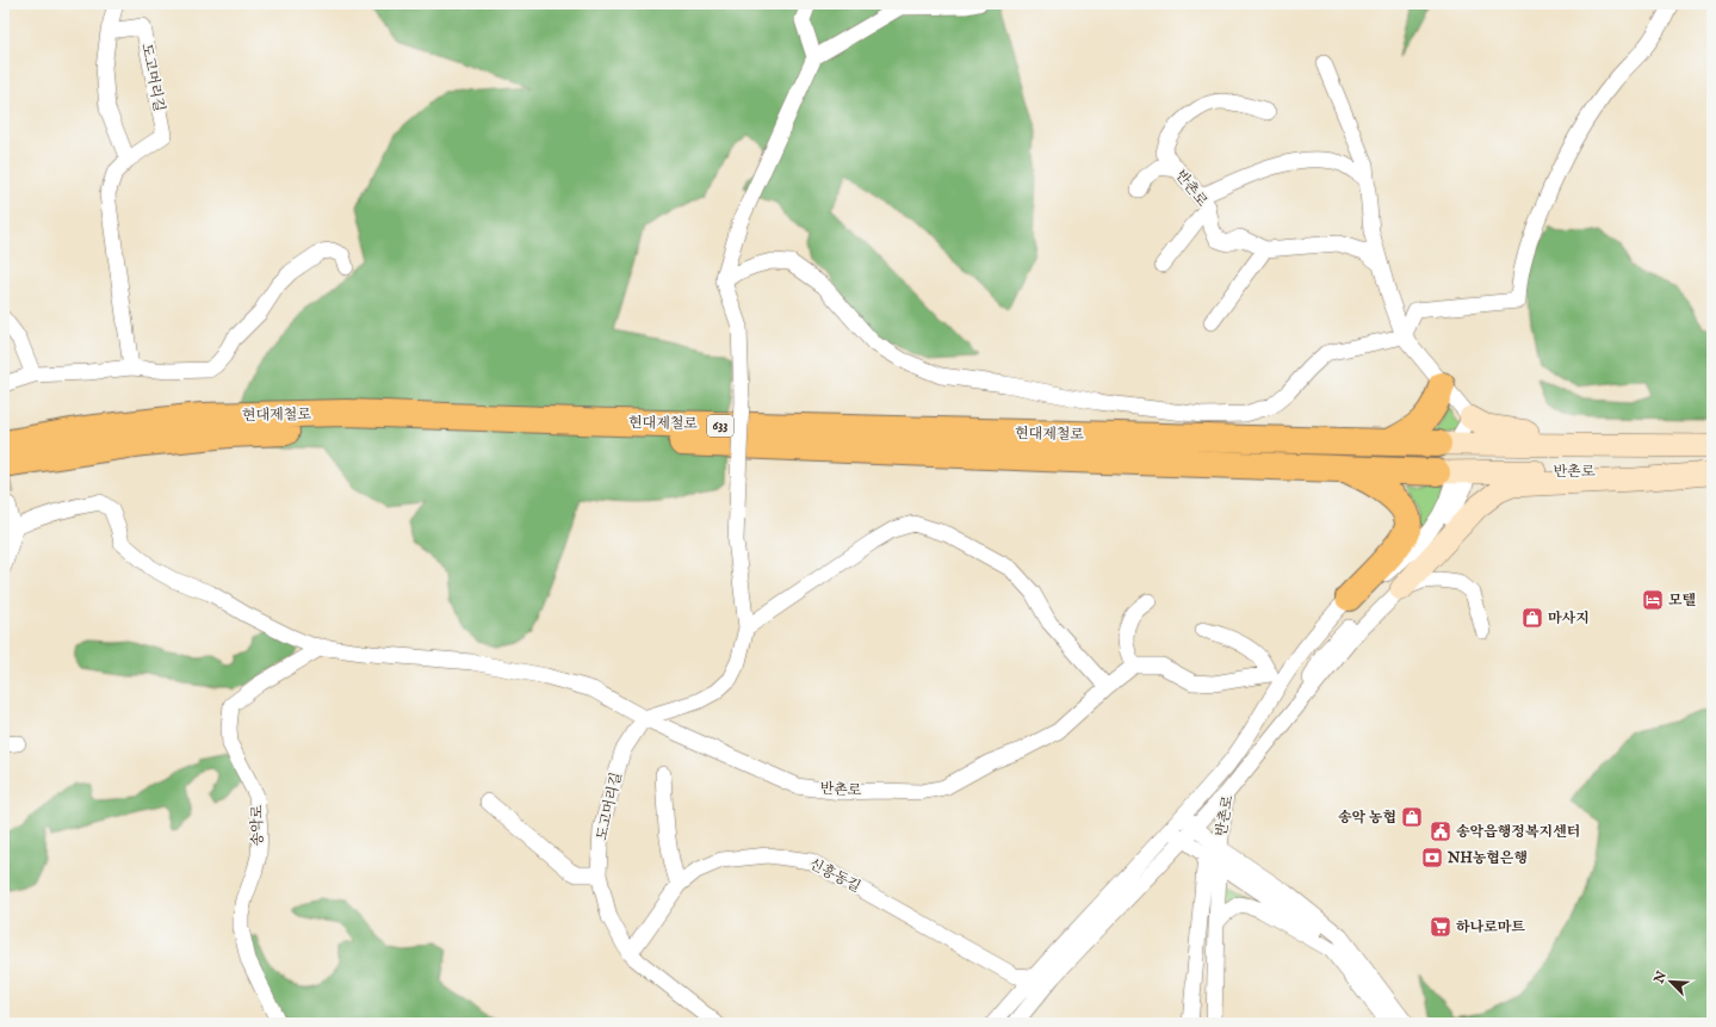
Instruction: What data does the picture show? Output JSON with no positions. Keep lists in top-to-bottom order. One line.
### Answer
{"streets":{"highway":["현대제철로","633"],"main road":["반촌로"],"street":["도고머리길","송악로","신흥동길"]},"crossings":[["도고머리길","반촌로"],["도고머리길","신흥동길"],["반촌로","현대제철로"]],"places":{"hotel":["모텔"],"shop":["마사지","송악 농협"],"public building":["송악읍행정복지센터"],"bank":["NH농협은행"],"supermarket":["하나로마트"]},"north":"top left"}
